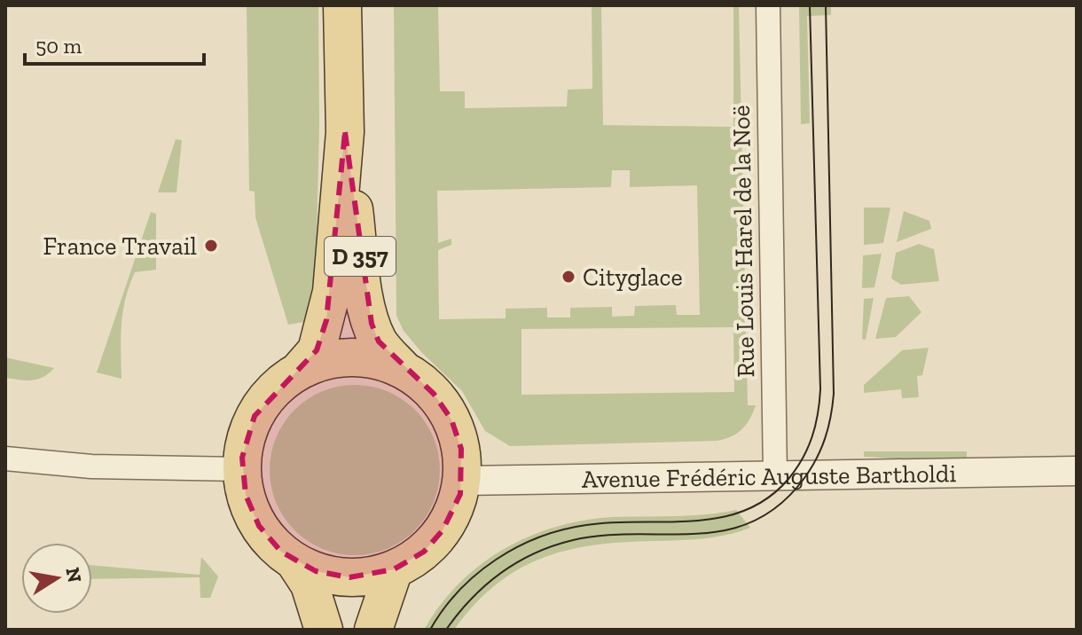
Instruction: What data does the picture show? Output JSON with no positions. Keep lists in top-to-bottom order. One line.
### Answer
{"streets":{"main road":["D 357"],"street":["Rue Louis Harel de la Noë","Avenue Frédéric Auguste Bartholdi"]},"crossings":[["Rue Louis Harel de la Noë","Avenue Frédéric Auguste Bartholdi"],["D 357","Avenue Frédéric Auguste Bartholdi"]],"places":["France Travail","Cityglace"],"scale_bar":"50 m","north":"right"}
